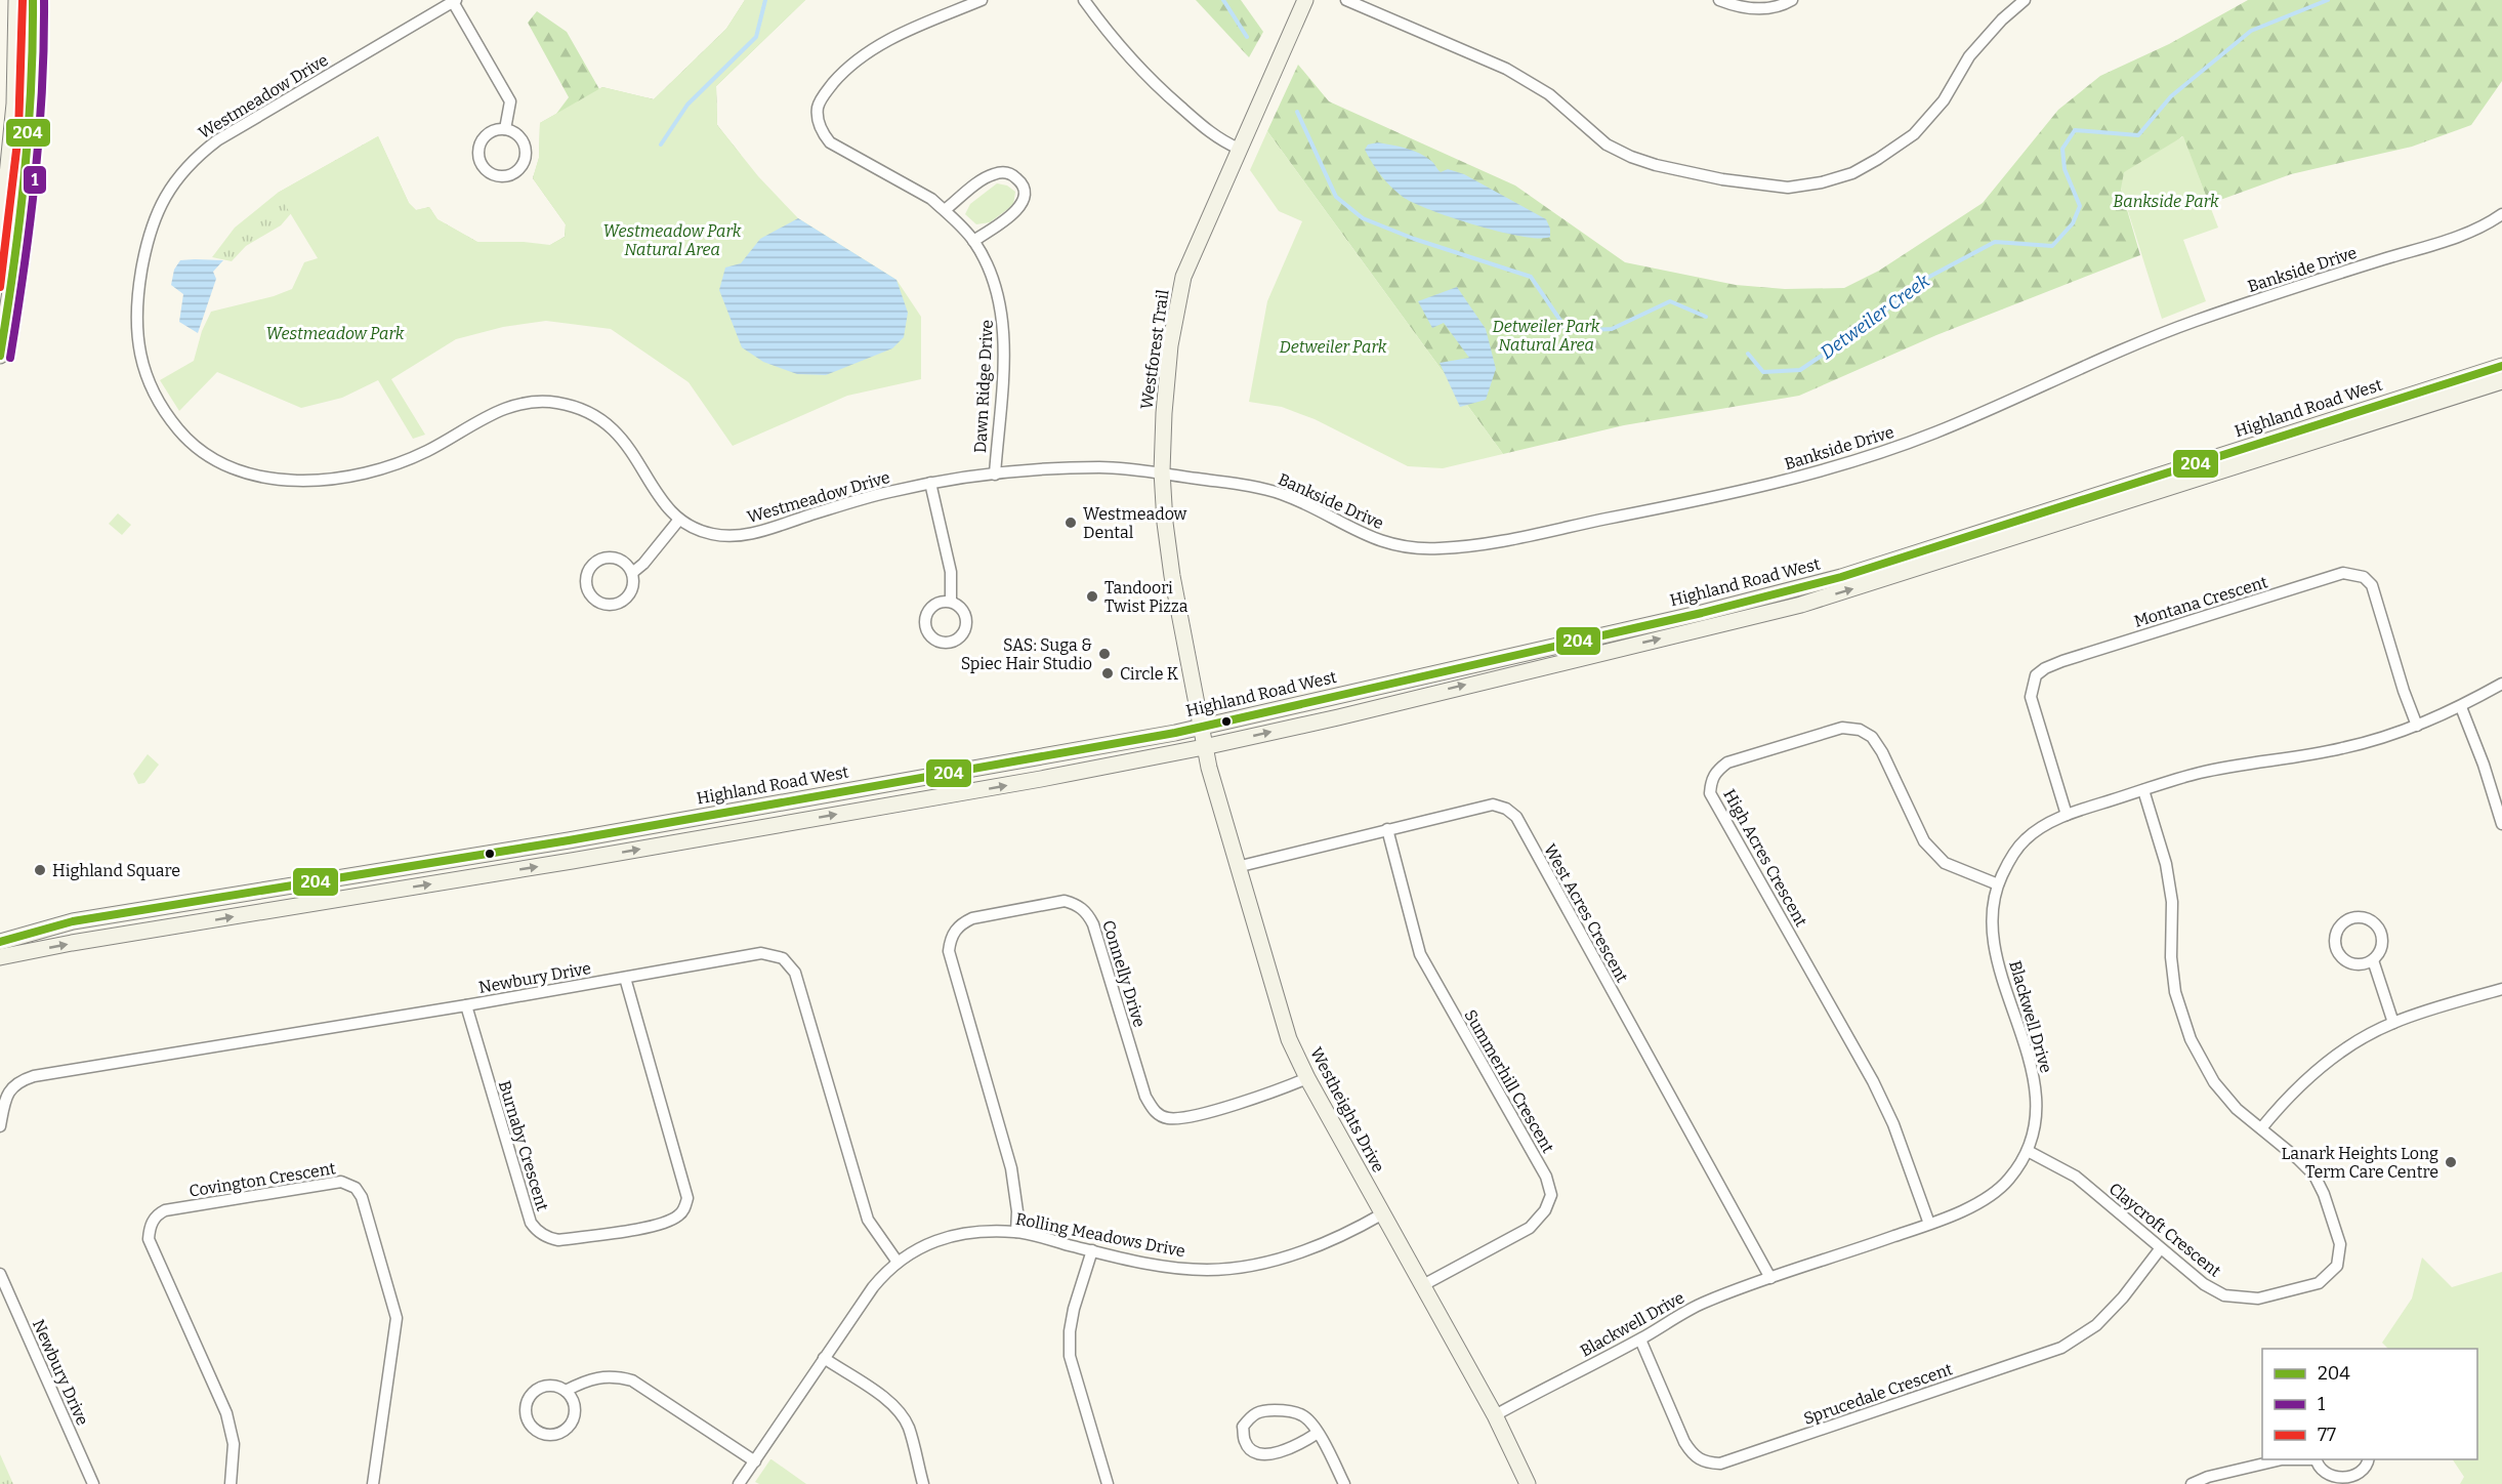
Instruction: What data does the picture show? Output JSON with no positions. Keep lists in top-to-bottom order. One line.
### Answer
{"streets":{"main road":["Westforest Trail","Highland Road West","Westheights Drive"],"street":["Westmeadow Drive","Bankside Drive","Dawn Ridge Drive","Montana Crescent","High Acres Crescent","West Acres Crescent","Connelly Drive","Newbury Drive","Blackwell Drive","Summerhill Crescent","Burnaby Crescent","Covington Crescent","Claycroft Crescent","Rolling Meadows Drive","Sprucedale Crescent"]},"crossings":[["Westmeadow Drive","Bankside Drive"],["Westmeadow Drive","Westforest Trail"],["Westmeadow Drive","Dawn Ridge Drive"],["Bankside Drive","Westforest Trail"],["Westforest Trail","Highland Road West"],["Westforest Trail","Westheights Drive"],["Highland Road West","Westheights Drive"],["Montana Crescent","Blackwell Drive"],["High Acres Crescent","Blackwell Drive"],["West Acres Crescent","Blackwell Drive"],["West Acres Crescent","Summerhill Crescent"],["West Acres Crescent","Westheights Drive"],["Connelly Drive","Westheights Drive"],["Connelly Drive","Rolling Meadows Drive"],["Newbury Drive","Burnaby Crescent"],["Newbury Drive","Rolling Meadows Drive"],["Blackwell Drive","Westheights Drive"],["Blackwell Drive","Claycroft Crescent"],["Blackwell Drive","Sprucedale Crescent"],["Summerhill Crescent","Westheights Drive"],["Westheights Drive","Rolling Meadows Drive"],["Claycroft Crescent","Sprucedale Crescent"]],"water":["Detweiler Creek"],"parks":["Bankside Park","Westmeadow Park Natural Area","Detweiler Park Natural Area","Westmeadow Park","Detweiler Park"],"places":["Westmeadow Dental","Tandoori Twist Pizza","SAS: Suga & Spiec Hair Studio","Circle K","Highland Square","Lanark Heights Long Term Care Centre"],"lines":["transit line 204","transit line 1","transit line 77"],"legend":["204","1","77"]}
